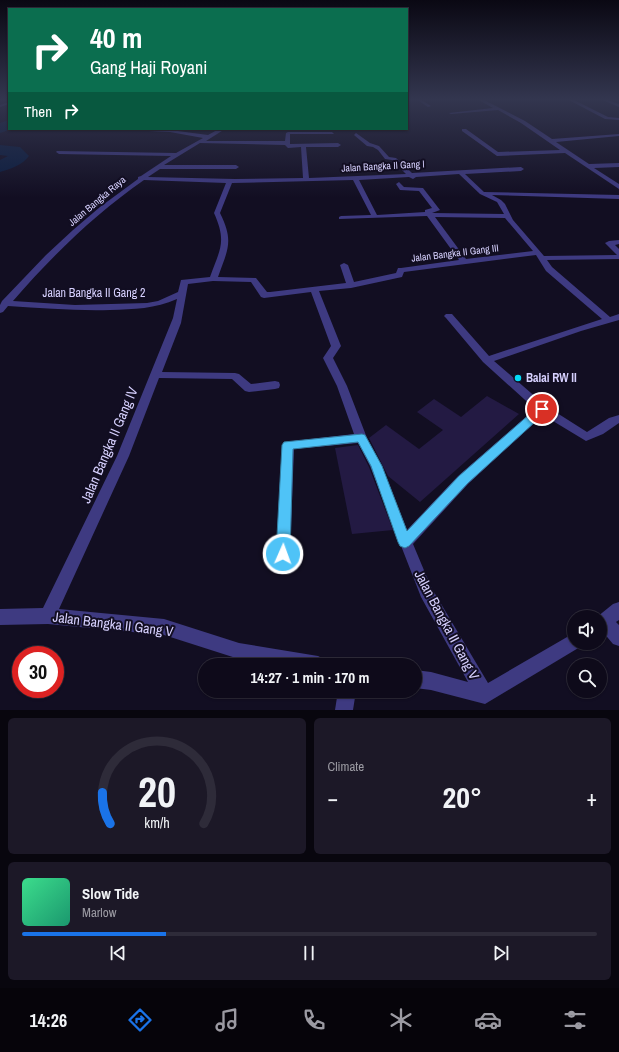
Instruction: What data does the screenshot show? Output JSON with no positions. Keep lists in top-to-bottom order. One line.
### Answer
{"streets":{"street":["Jalan Bangka II Gang I","Jalan Bangka Raya","Jalan Bangka II Gang III","Jalan Bangka II Gang 2","Jalan Bangka II Gang IV","Jalan Bangka II Gang V"]},"crossings":[["Jalan Bangka II Gang I","Jalan Bangka Raya"],["Jalan Bangka Raya","Jalan Bangka II Gang 2"],["Jalan Bangka II Gang III","Jalan Bangka II Gang 2"],["Jalan Bangka II Gang III","Jalan Bangka II Gang IV"],["Jalan Bangka II Gang III","Jalan Bangka II Gang V"],["Jalan Bangka II Gang 2","Jalan Bangka II Gang IV"],["Jalan Bangka II Gang IV","Jalan Bangka II Gang V"]],"places":["Balai RW II"],"page":{"turn":["40 m","Gang Haji Royani"],"then":"Then","limit":"30","trip":"14:27 · 1 min · 170 m","tile":"Climate","heat":["−","20°","+"],"song":["Slow Tide","Marlow"],"tabs":"14:26","gauge":["20","km/h"]}}
